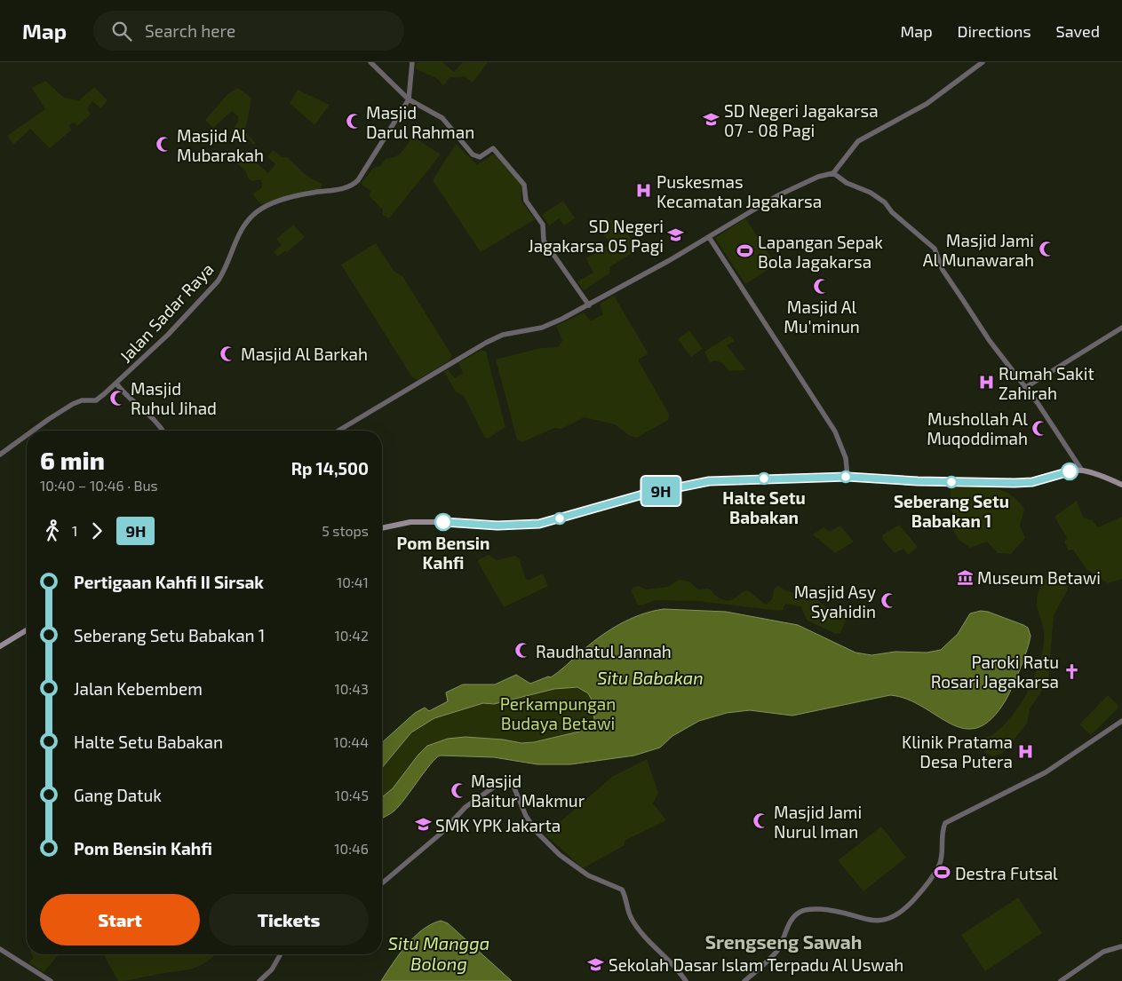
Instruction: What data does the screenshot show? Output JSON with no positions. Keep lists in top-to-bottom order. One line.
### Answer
{"streets":{"street":["Jalan Sadar Raya"]},"districts":["Srengseng Sawah"],"water":["Situ Babakan","Situ Mangga Bolong"],"parks":["Perkampungan Budaya Betawi"],"places":{"school or university":["SD Negeri Jagakarsa 07 - 08 Pagi","SD Negeri Jagakarsa 05 Pagi","SMK YPK Jakarta","Sekolah Dasar Islam Terpadu Al Uswah"],"mosque":["Masjid Darul Rahman","Masjid Al Mubarakah","Masjid Jami Al Munawarah","Masjid Al Mu'minun","Masjid Al Barkah","Masjid Ruhul Jihad","Mushollah Al Muqoddimah","Masjid Asy Syahidin","Raudhatul Jannah","Masjid Baitur Makmur","Masjid Jami Nurul Iman"],"hospital":["Puskesmas Kecamatan Jagakarsa","Rumah Sakit Zahirah","Klinik Pratama Desa Putera"],"sports":["Lapangan Sepak Bola Jagakarsa","Destra Futsal"],"other":["Halte Setu Babakan","Seberang Setu Babakan 1","Pom Bensin Kahfi"],"museum":["Museum Betawi"],"church":["Paroki Ratu Rosari Jagakarsa"]},"lines":["bus line 9H"],"page":{"header":"Map","search":"Search here","nav":["Map","Directions","Saved"],"on_map":"9H","heading":["6 min","10:40 – 10:46 · Bus","Rp 14,500"],"legs":["1","9H","5 stops"],"list":[{"name":"Pertigaan Kahfi II Sirsak","value":"10:41"},{"name":"Seberang Setu Babakan 1","value":"10:42"},{"name":"Jalan Kebembem","value":"10:43"},{"name":"Halte Setu Babakan","value":"10:44"},{"name":"Gang Datuk","value":"10:45"},{"name":"Pom Bensin Kahfi","value":"10:46"}],"buttons":["Start","Tickets"]}}
